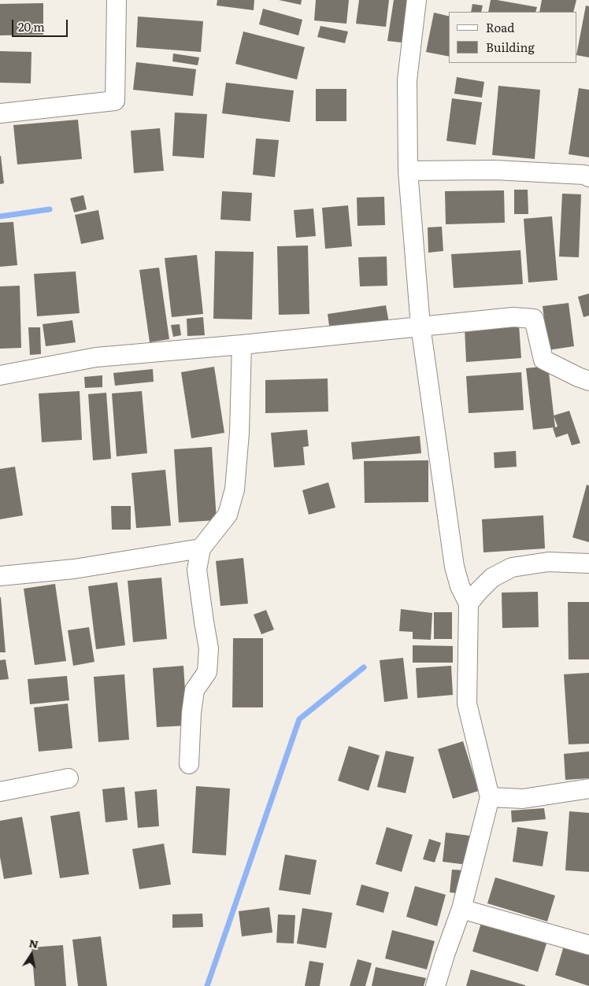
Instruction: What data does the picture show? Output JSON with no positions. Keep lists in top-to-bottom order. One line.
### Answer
{"legend":["Road","Building"],"scale_bar":"20 m","north":"top"}
